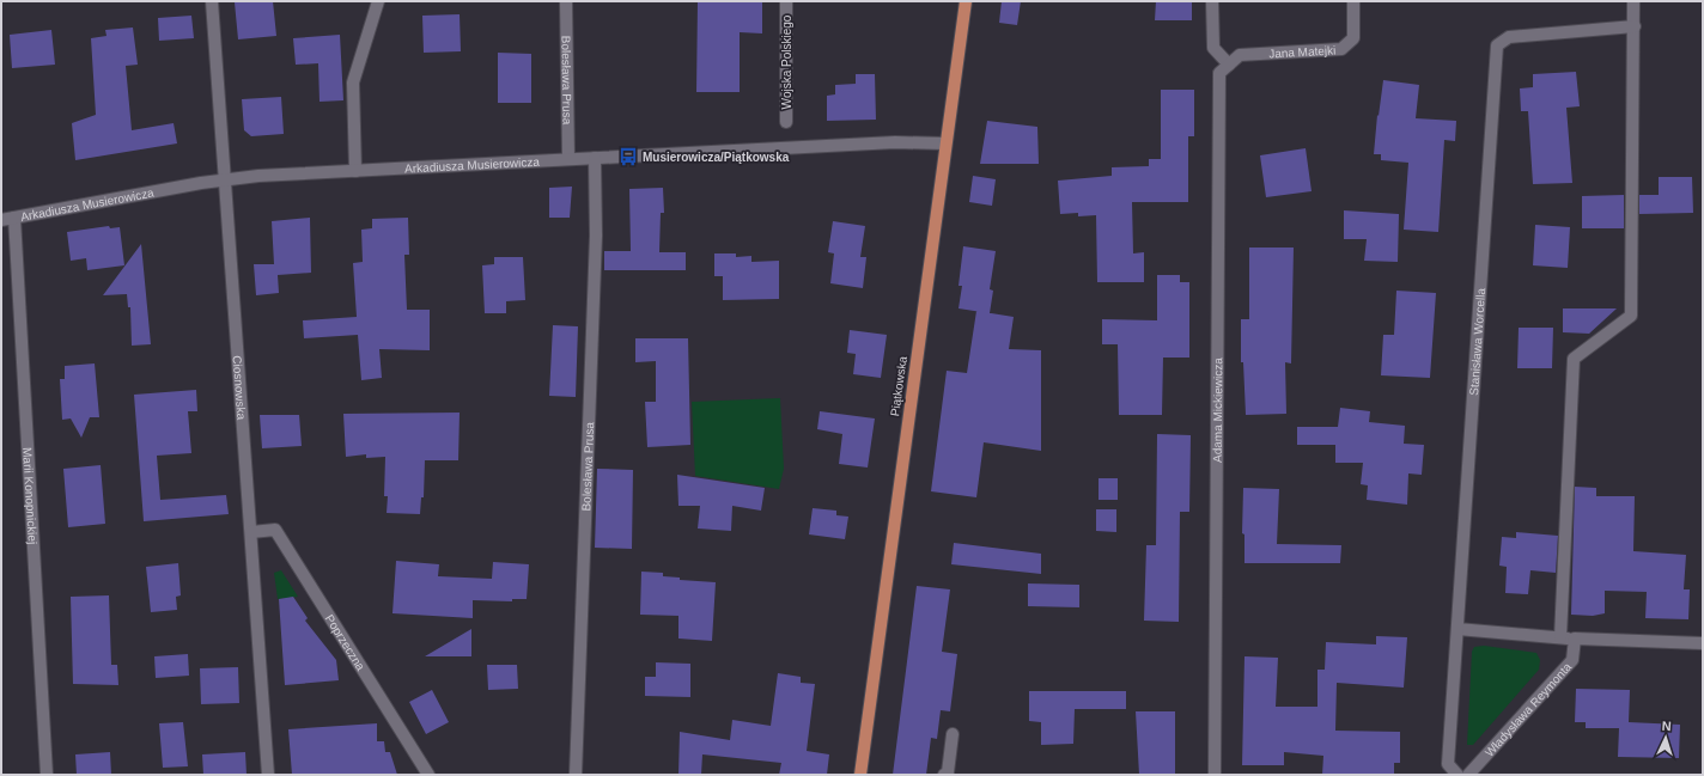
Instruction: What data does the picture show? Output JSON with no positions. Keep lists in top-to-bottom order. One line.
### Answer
{"streets":{"main road":["Piątkowska"],"street":["Jana Matejki","Wojska Polskiego","Bolesława Prusa","Arkadiusza Musierowicza","Stanisława Worcella","Ciosnowska","Adama Mickiewicza","Marii Konopnickiej","Poprzeczna","Władysława Reymonta"]},"crossings":[["Jana Matejki","Adama Mickiewicza"],["Bolesława Prusa","Arkadiusza Musierowicza"],["Arkadiusza Musierowicza","Piątkowska"],["Arkadiusza Musierowicza","Ciosnowska"],["Arkadiusza Musierowicza","Marii Konopnickiej"],["Ciosnowska","Poprzeczna"]],"places":{"bus stop":["Musierowicza/Piątkowska"]},"north":"top"}
